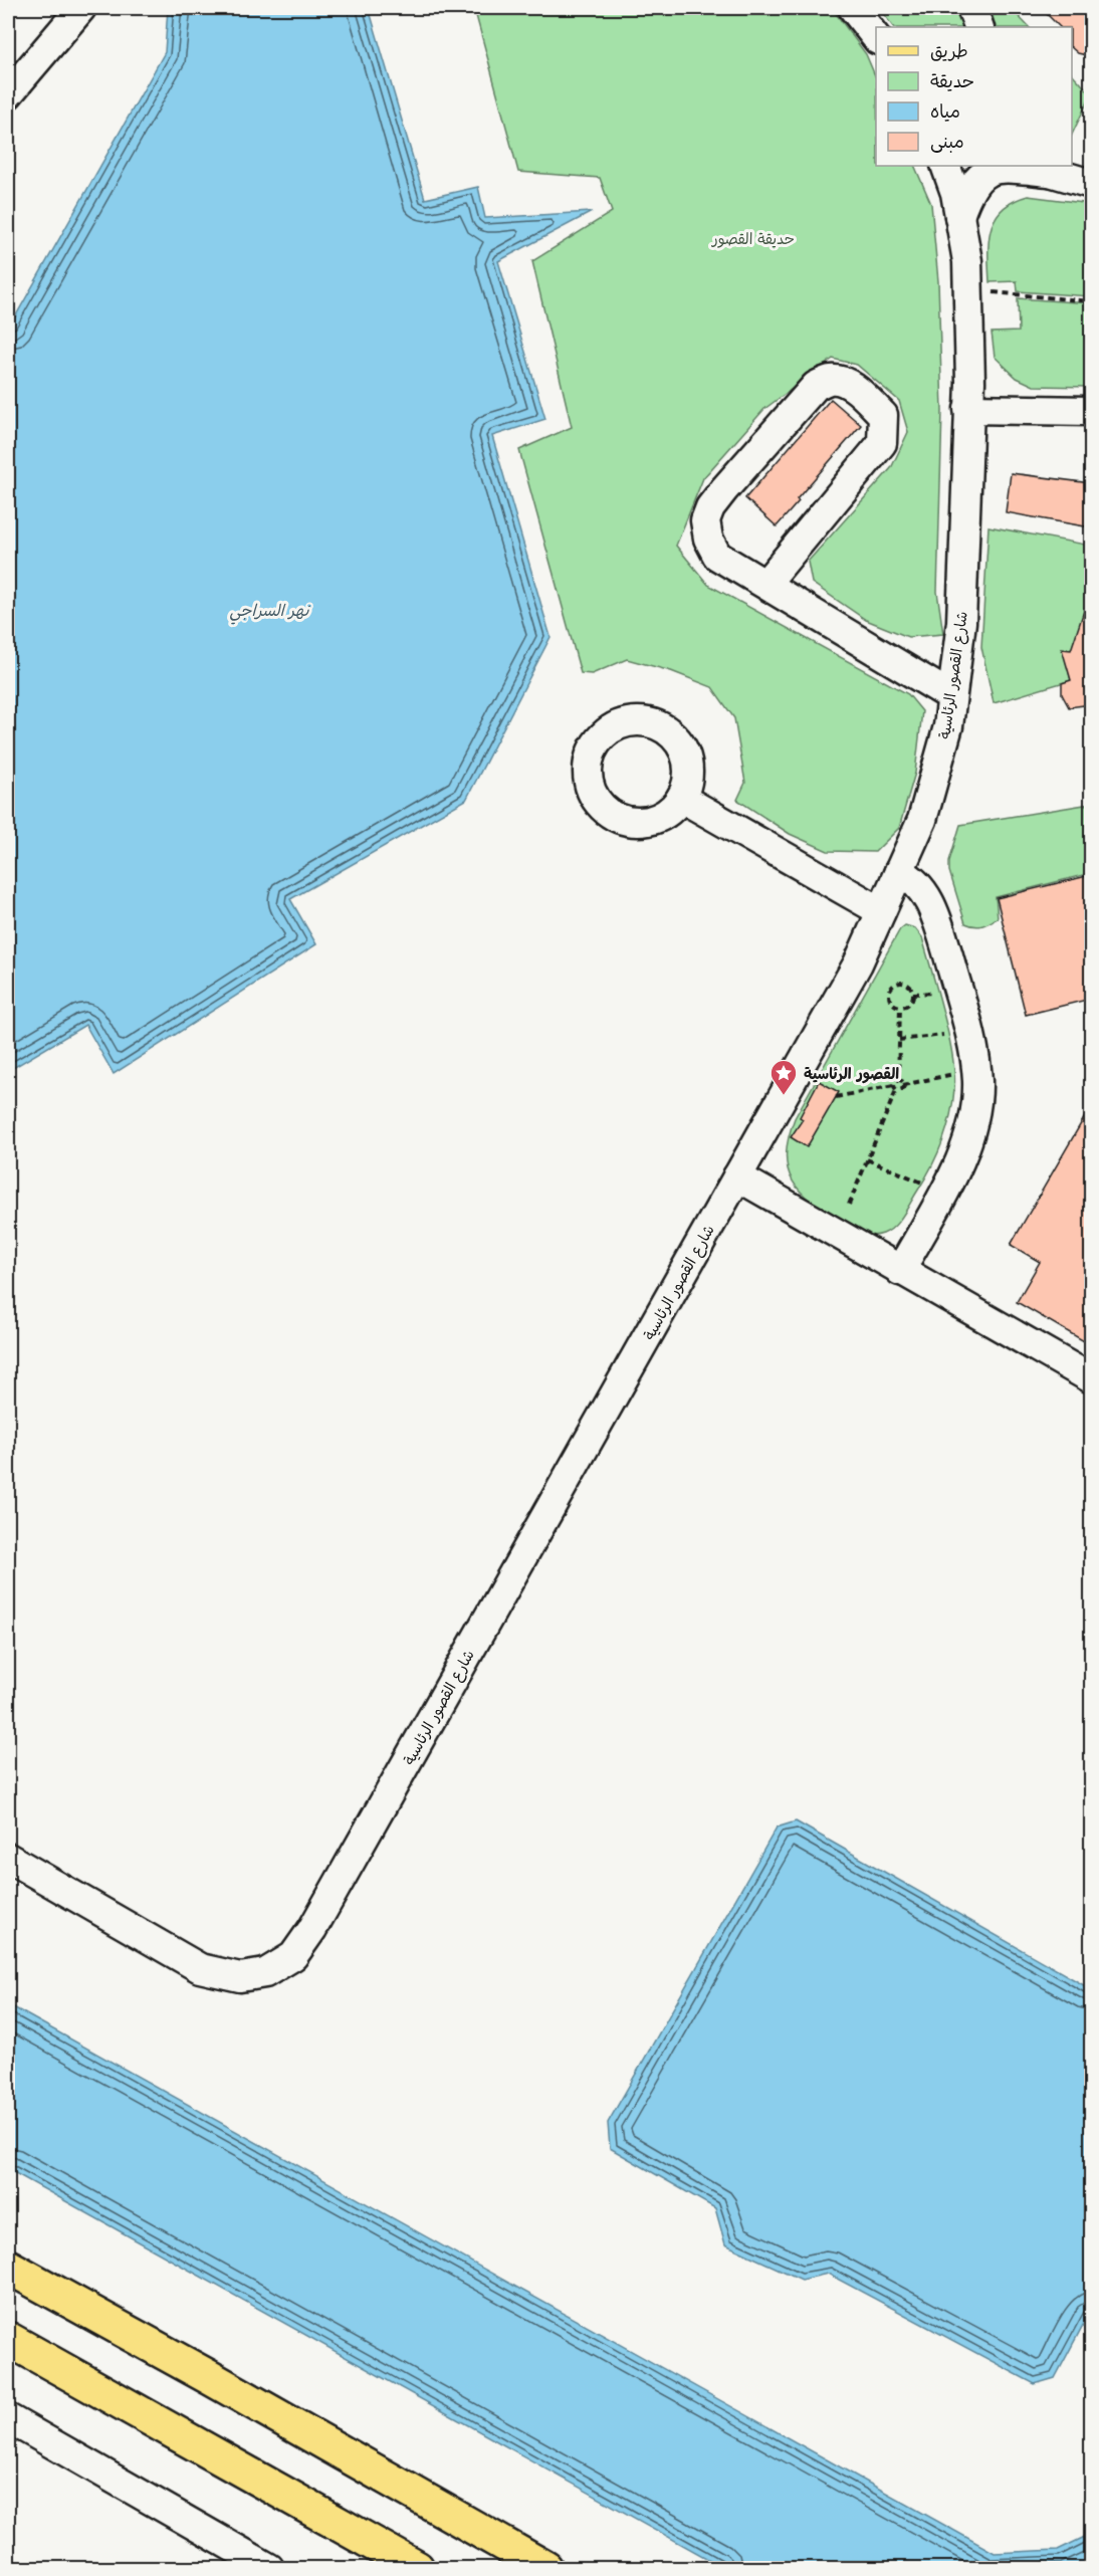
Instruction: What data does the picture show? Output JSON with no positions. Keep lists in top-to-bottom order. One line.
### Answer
{"streets":{"street":["شارع القصور الرئاسية"]},"water":["نهر السراجي"],"parks":["حديقة القصور"],"places":{"place":["القصور الرئاسية"]},"legend":["طريق","حديقة","مياه","مبنى"]}
